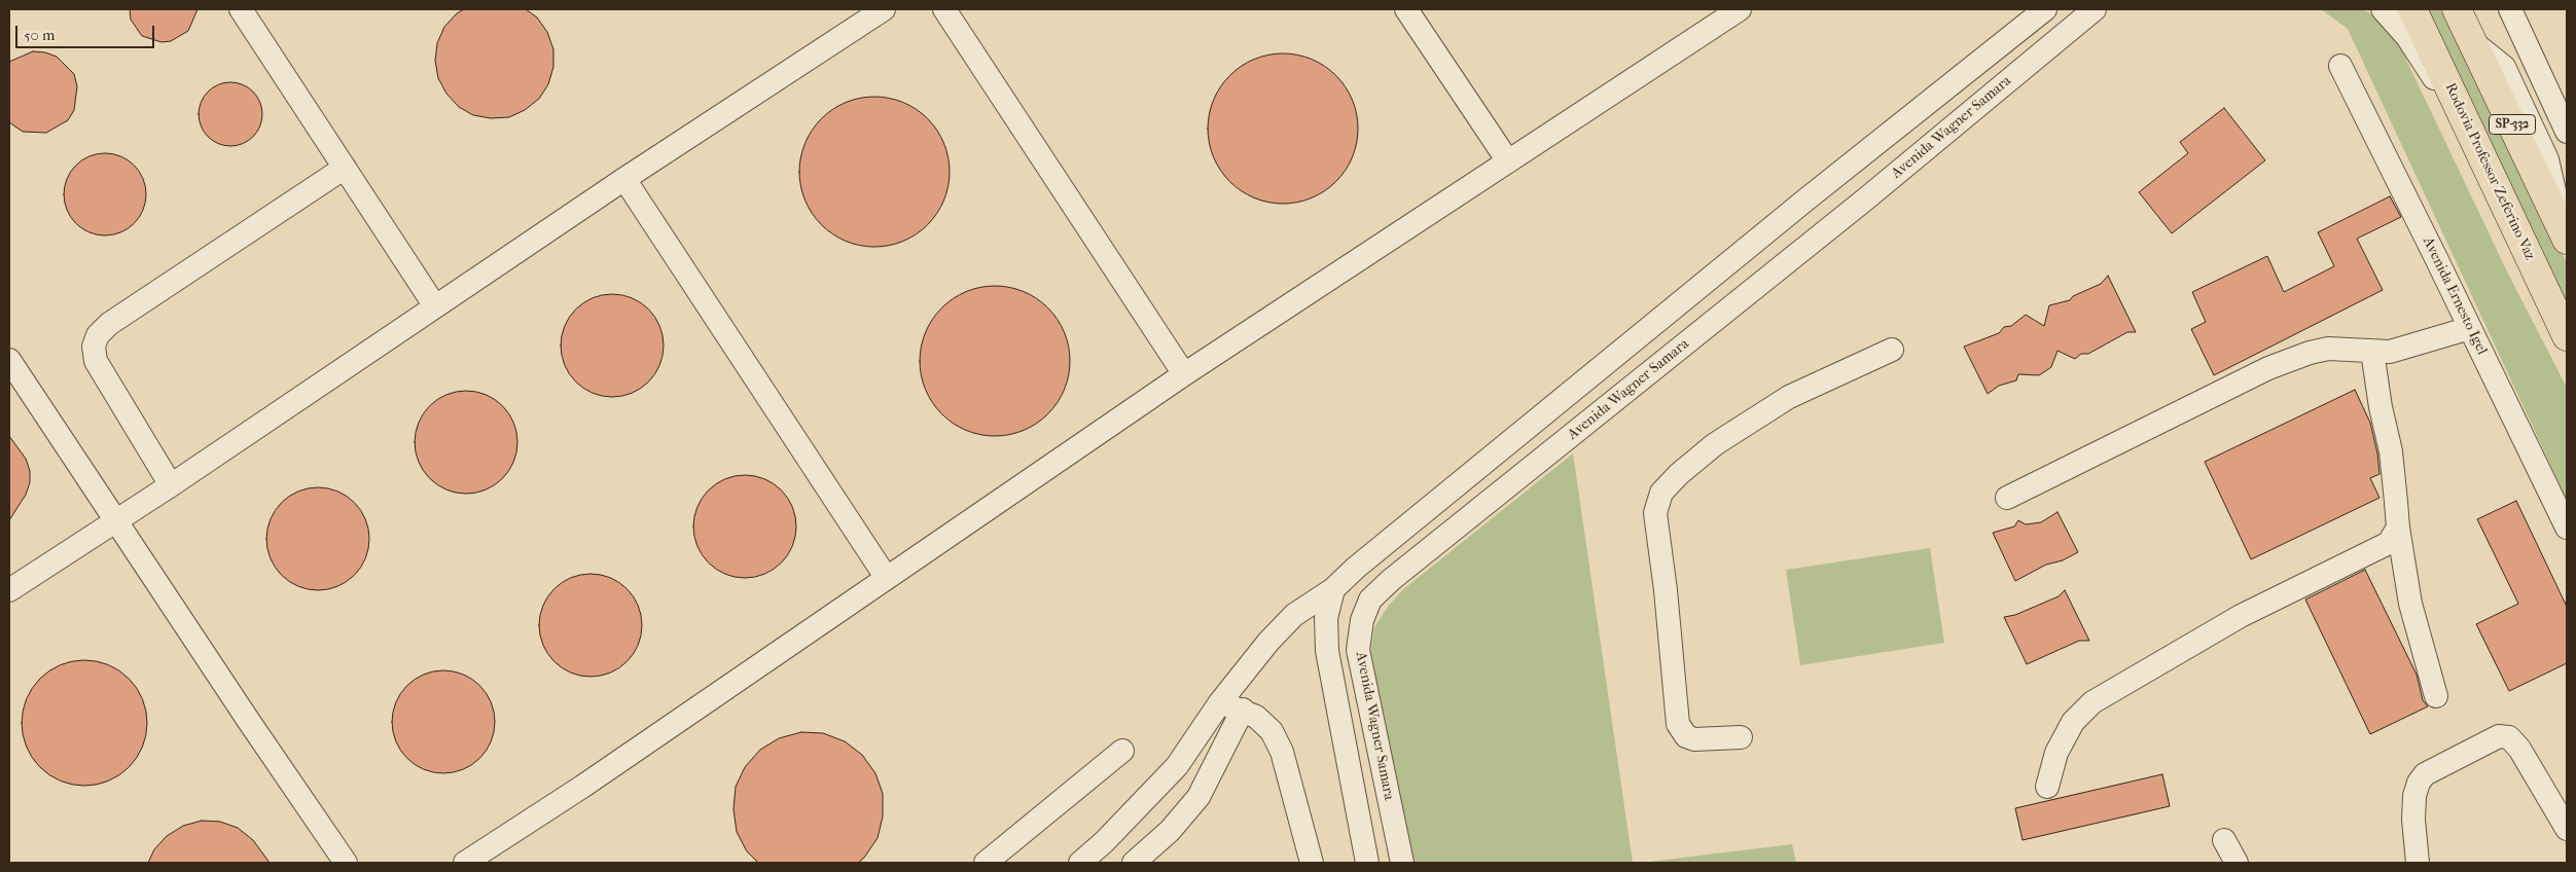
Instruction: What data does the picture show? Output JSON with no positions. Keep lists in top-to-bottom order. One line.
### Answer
{"streets":{"highway":["SP-332","Rodovia Professor Zeferino Vaz"],"street":["Avenida Wagner Samara","Avenida Ernesto Igel"]},"scale_bar":"50 m"}
